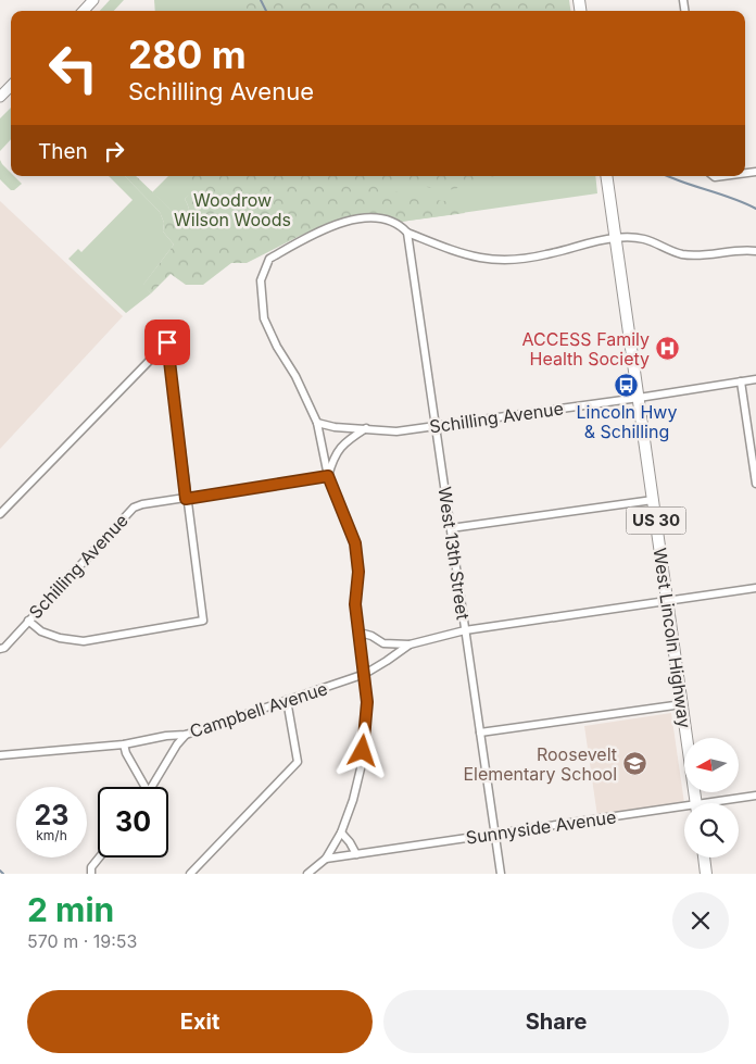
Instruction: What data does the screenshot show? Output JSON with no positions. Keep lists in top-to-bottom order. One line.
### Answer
{"streets":{"main road":["US 30","West Lincoln Highway"],"street":["Schilling Avenue","West 13th Street","Campbell Avenue","Sunnyside Avenue"]},"crossings":[["Schilling Avenue","West 13th Street"],["Schilling Avenue","West Lincoln Highway"],["West 13th Street","Campbell Avenue"],["West 13th Street","Sunnyside Avenue"],["West Lincoln Highway","Campbell Avenue"]],"parks":["Woodrow Wilson Woods"],"places":{"hospital":["ACCESS Family Health Society"],"bus stop":["Lincoln Hwy & Schilling"],"school or university":["Roosevelt Elementary School"]},"north":"left","page":{"turn":["280 m","Schilling Avenue"],"then":"Then","speed":"23 km/h","limit":"30","heading":["2 min","570 m · 19:53"],"buttons":["Exit","Share"]}}
